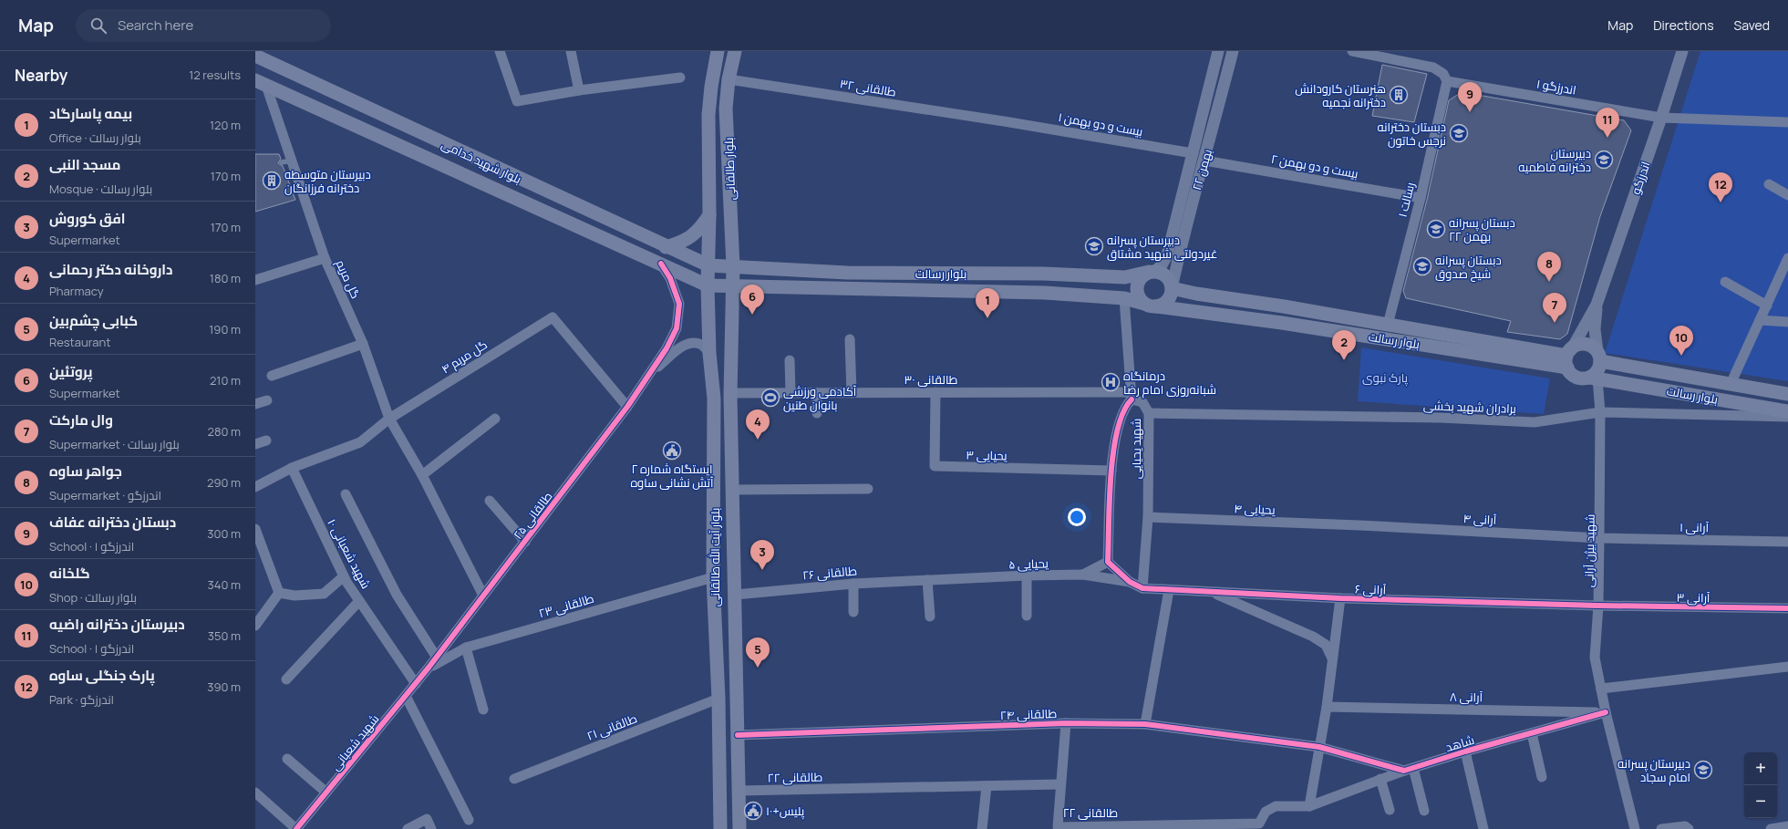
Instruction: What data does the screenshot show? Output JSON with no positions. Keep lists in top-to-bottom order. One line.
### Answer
{"streets":{"main road":["بلوار شهید خدامی","بلوار طالقانی","بلوار رسالت","بلوار آیت الله طالقانی"],"street":["اندرزگو ۱","طالقانی ۳۲","بیست و دو بهمن ۱","بیست و دو بهمن ۲","۲۲ بهمن","اندرزگو","رسالت ۱","گل مریم","گل مریم ۴","طالقانی ۳۰","برادران شهید بخشی","شهید یحیایی","یحیایی ۳","یحیایی ۴","طالقانی ۲۵","آرانی ۴","آرانی ۱","شهید بیژن آرانی","شهید شعبانی ۱۰","یحیایی ۵","طالقانی ۲۶","آرانی ۶","آرانی ۳","طالقانی ۲۳","آرانی ۸","طالقانی ۲۴","طالقانی ۲۱","شهید شعبانی","شاهد","طالقانی ۲۲"]},"crossings":[["اندرزگو ۱","اندرزگو"],["اندرزگو ۱","رسالت ۱"],["طالقانی ۳۲","بیست و دو بهمن ۱"],["طالقانی ۳۲","بلوار طالقانی"],["بیست و دو بهمن ۱","۲۲ بهمن"],["بلوار شهید خدامی","بلوار طالقانی"],["بلوار شهید خدامی","بلوار رسالت"],["بلوار شهید خدامی","گل مریم"],["بلوار شهید خدامی","بلوار آیت الله طالقانی"],["بیست و دو بهمن ۲","۲۲ بهمن"],["بیست و دو بهمن ۲","رسالت ۱"],["بلوار طالقانی","بلوار رسالت"],["بلوار طالقانی","بلوار آیت الله طالقانی"],["۲۲ بهمن","بلوار رسالت"],["رسالت ۱","بلوار رسالت"],["بلوار رسالت","شهید بیژن آرانی"],["بلوار رسالت","بلوار آیت الله طالقانی"],["گل مریم","گل مریم ۴"],["گل مریم","طالقانی ۲۵"],["گل مریم ۴","طالقانی ۲۵"],["گل مریم ۴","شهید شعبانی ۱۰"],["طالقانی ۳۰","شهید یحیایی"],["طالقانی ۳۰","یحیایی ۳"],["طالقانی ۳۰","بلوار آیت الله طالقانی"],["برادران شهید بخشی","شهید یحیایی"],["برادران شهید بخشی","شهید بیژن آرانی"],["شهید یحیایی","یحیایی ۴"],["شهید یحیایی","آرانی ۶"],["یحیایی ۴","آرانی ۴"],["طالقانی ۲۵","طالقانی ۲۳"],["طالقانی ۲۵","شهید شعبانی"],["آرانی ۴","آرانی ۱"],["آرانی ۴","شهید بیژن آرانی"],["آرانی ۱","شهید بیژن آرانی"],["شهید بیژن آرانی","آرانی ۶"],["شهید بیژن آرانی","آرانی ۳"],["شهید بیژن آرانی","آرانی ۸"],["شهید بیژن آرانی","شاهد"],["شهید شعبانی ۱۰","شهید شعبانی"],["بلوار آیت الله طالقانی","طالقانی ۲۶"],["بلوار آیت الله طالقانی","طالقانی ۲۳"],["بلوار آیت الله طالقانی","طالقانی ۲۴"],["بلوار آیت الله طالقانی","طالقانی ۲۱"],["بلوار آیت الله طالقانی","طالقانی ۲۲"],["یحیایی ۵","طالقانی ۲۶"],["یحیایی ۵","آرانی ۶"],["آرانی ۶","آرانی ۳"],["طالقانی ۲۳","شهید شعبانی"],["آرانی ۸","شاهد"],["شاهد","طالقانی ۲۲"]],"parks":["پارک نبوی"],"places":{"building":["هنرستان کارودانش دخترانه نجمیه","دبیرستان متوسطه دخترانه فرزانگان"],"school or university":["دبستان دخترانه نرجس خاتون","دبیرستان دخترانه فاطمیه","دبستان پسرانه ۲۲ بهمن","دبیرستان پسرانه غیردولتی شهید مشتاق","دبستان پسرانه شیخ صدوق","دبیرستان پسرانه امام سجاد"],"hospital":["درمانگاه شبانه‌روزی امام رضا"],"sports":["آکادمی ورزشی بانوان طنین"],"public building":["ایستگاه شماره ۲ آتش نشانی ساوه","پلیس+۱۰"]},"page":{"header":"Map","search":"Search here","nav":["Map","Directions","Saved"],"heading":["Nearby","12 results"],"pins":["9","11","12","8","6","1","7","10","2","4","3","5"],"list":[{"mark":"1","name":"بیمه پاسارگاد","note":"Office · بلوار رسالت","value":"120 m"},{"mark":"2","name":"مسجد النبی","note":"Mosque · بلوار رسالت","value":"170 m"},{"mark":"3","name":"افق کوروش","note":"Supermarket","value":"170 m"},{"mark":"4","name":"داروخانه دکتر رحمانی","note":"Pharmacy","value":"180 m"},{"mark":"5","name":"کبابی چشم‌بین","note":"Restaurant","value":"190 m"},{"mark":"6","name":"پروتئین","note":"Supermarket","value":"210 m"},{"mark":"7","name":"وال مارکت","note":"Supermarket · بلوار رسالت","value":"280 m"},{"mark":"8","name":"جواهر ساوه","note":"Supermarket · اندرزگو","value":"290 m"},{"mark":"9","name":"دبستان دخترانه عفاف","note":"School · اندرزگو ۱","value":"300 m"},{"mark":"10","name":"گلخانه","note":"Shop · بلوار رسالت","value":"340 m"},{"mark":"11","name":"دبیرستان دخترانه راضیه","note":"School · اندرزگو ۱","value":"350 m"},{"mark":"12","name":"پارک جنگلی ساوه","note":"Park · اندرزگو","value":"390 m"}],"map_buttons":["+","−"]}}
